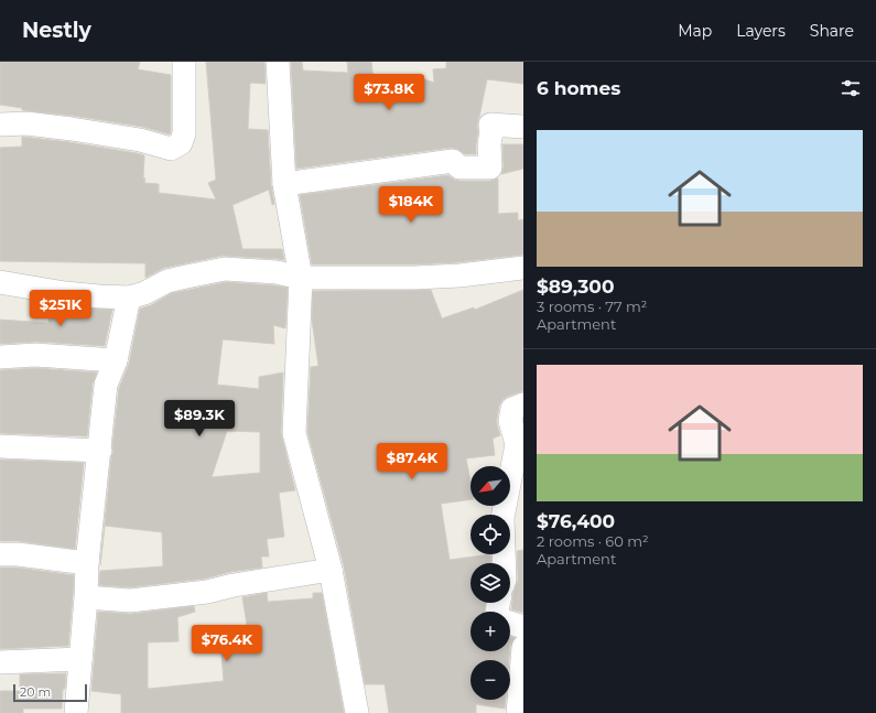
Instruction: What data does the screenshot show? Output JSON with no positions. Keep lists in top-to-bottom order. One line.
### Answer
{"scale_bar":"20 m","north":"bottom left","page":{"header":"Nestly","nav":["Map","Layers","Share"],"heading":"6 homes","price":["$73.8K","$184K","$251K","$89.3K","$87.4K","$76.4K"],"list":[{"name":"$89,300","note":"3 rooms · 77 m² · Apartment"},{"name":"$76,400","note":"2 rooms · 60 m² · Apartment"}],"map_buttons":["+","−"],"scale":"20 m"}}
